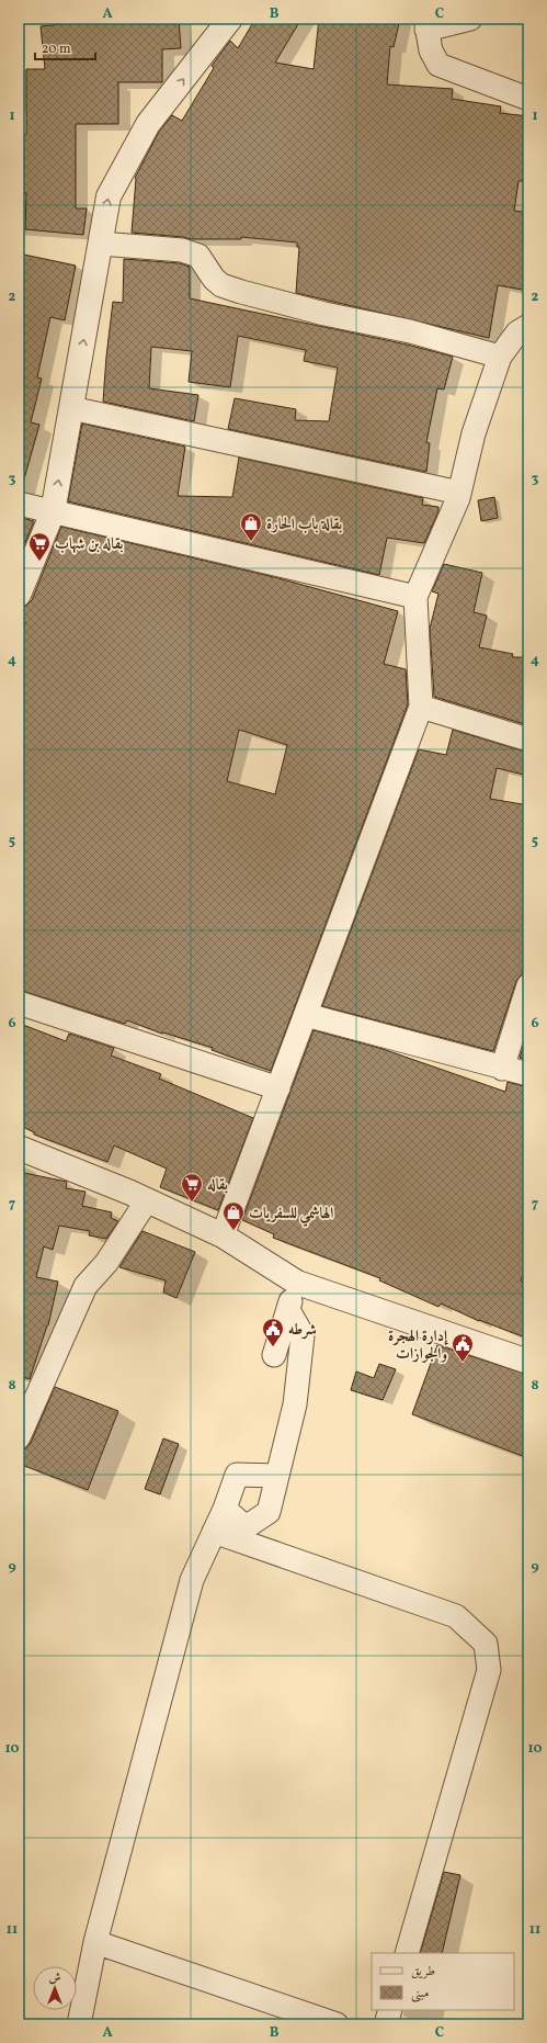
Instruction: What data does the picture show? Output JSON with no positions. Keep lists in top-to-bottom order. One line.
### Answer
{"places":{"shop":["بقالة باب الحارة","الهاشمي للسفريات"],"supermarket":["بقاله بن شهاب","بقاله"],"public building":["شرطه","إدارة الهجرة والجوازات"]},"legend":["طريق","مبنى"],"scale_bar":"20 m","north":"top","grid":{"columns":["A","B","C"],"rows":["1","2","3","4","5","6","7","8","9","10","11"]}}
